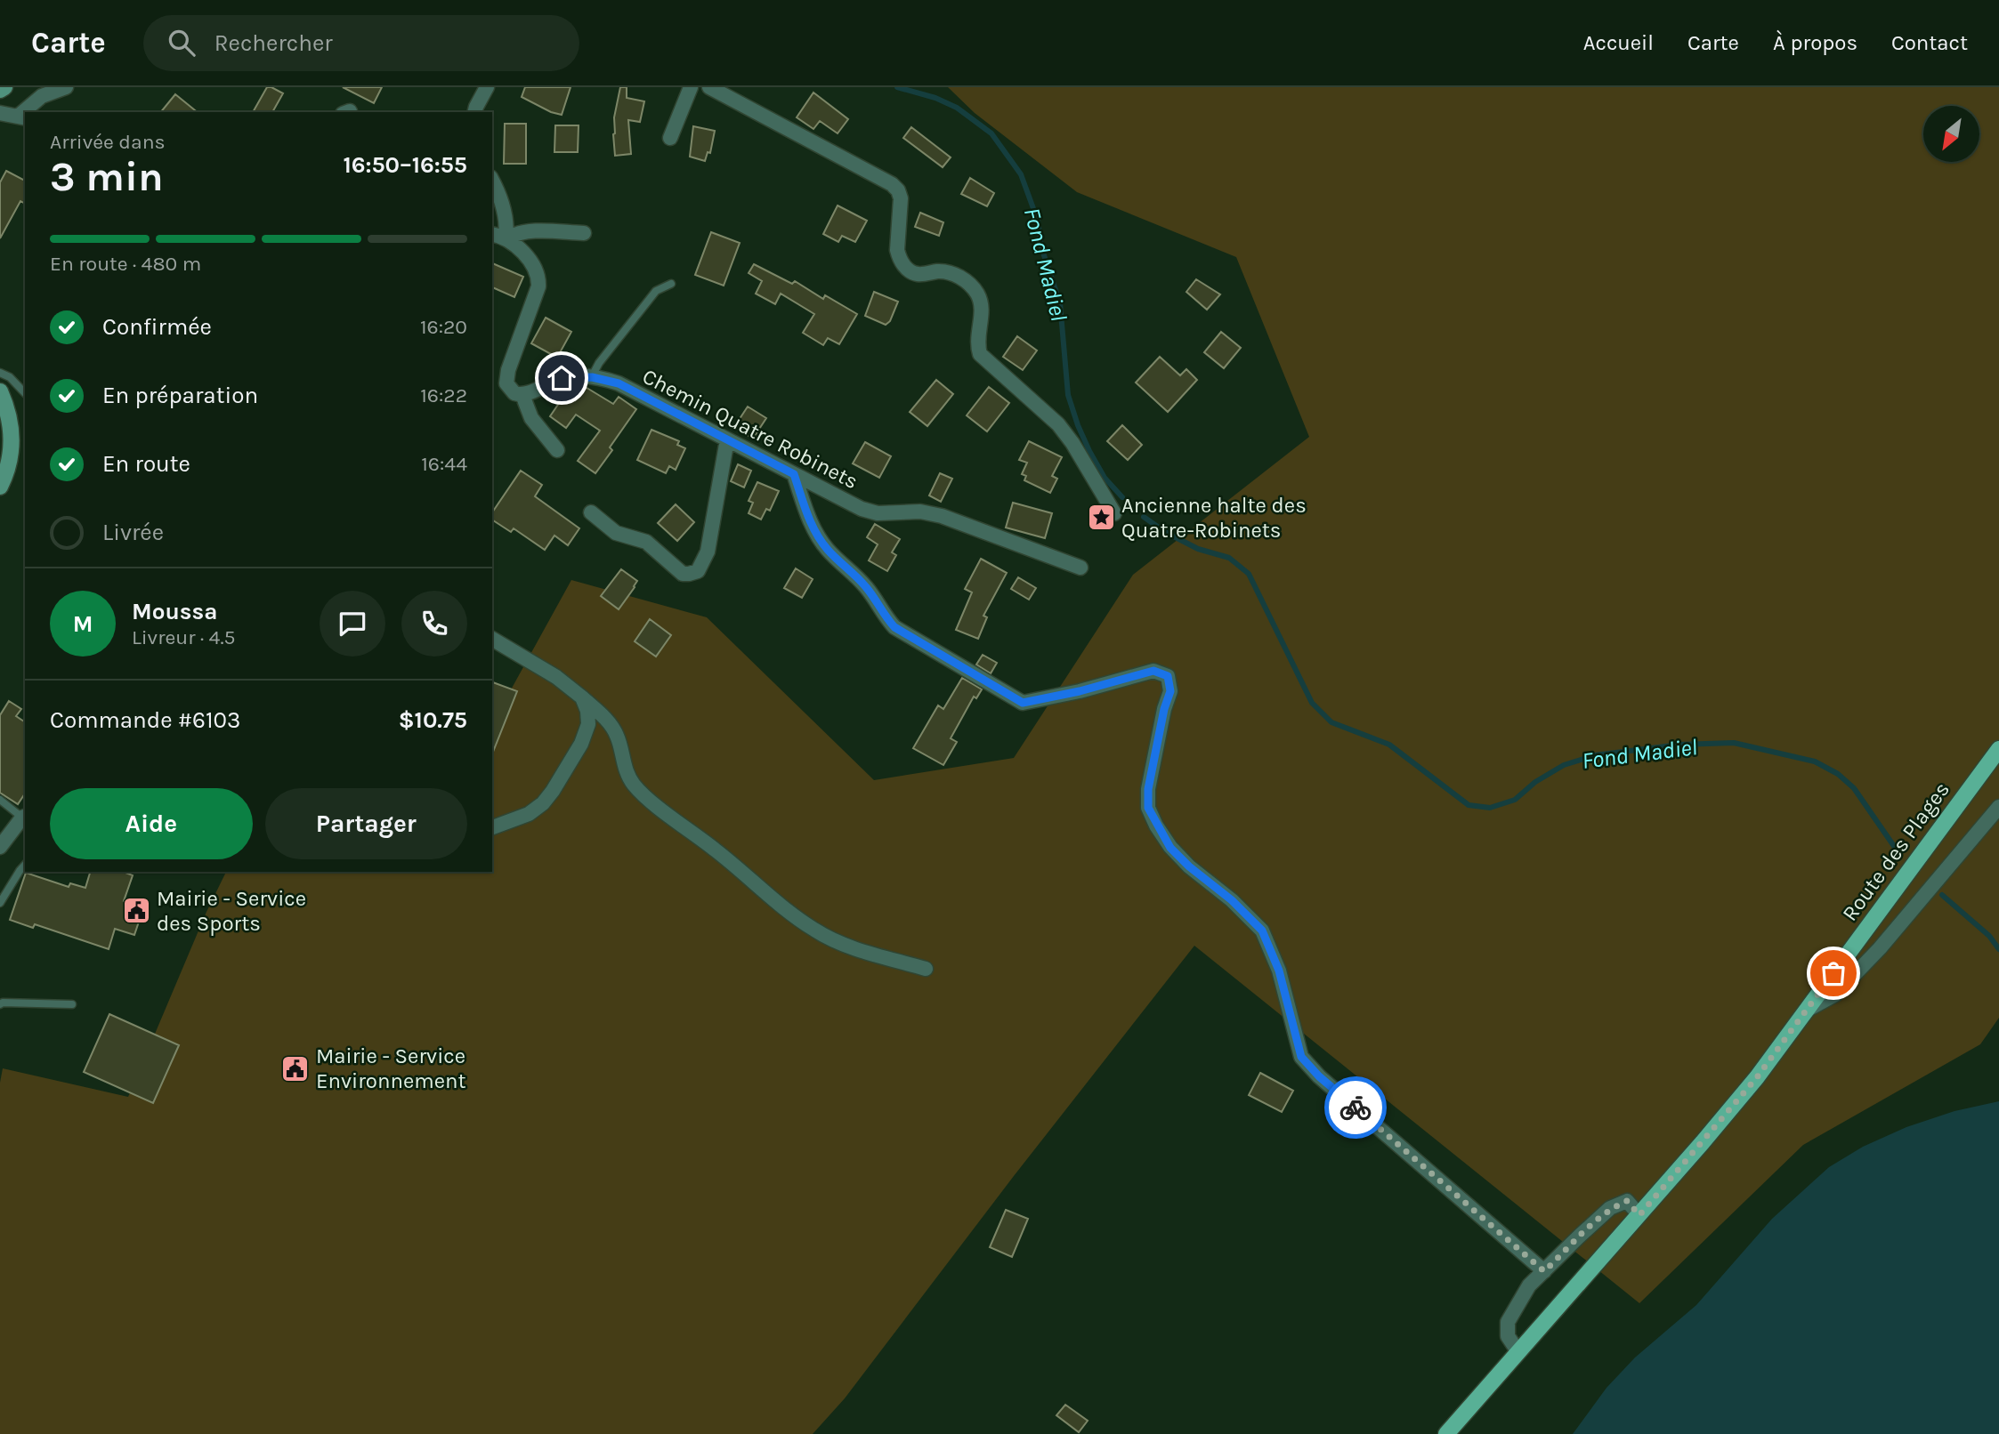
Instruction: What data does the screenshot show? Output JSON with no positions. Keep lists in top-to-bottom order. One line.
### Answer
{"streets":{"main road":["Route des Plages"],"street":["Chemin Quatre Robinets"]},"water":["Fond Madiel"],"places":{"place":["Ancienne halte des Quatre-Robinets"],"public building":["Mairie - Service des Sports","Mairie - Service Environnement"]},"north":"bottom left","page":{"header":"Carte","search":"Rechercher","nav":["Accueil","Carte","À propos","Contact"],"heading":["3 min","Arrivée dans","16:50–16:55"],"panel":["Moussa","Livreur · 4.5","Commande #6103","$10.75"],"bar":"En route · 480 m","list":[["Confirmée","16:20"],["En préparation","16:22"],["En route","16:44"],"Livrée"],"round":"M","buttons":["Aide","Partager"]}}
